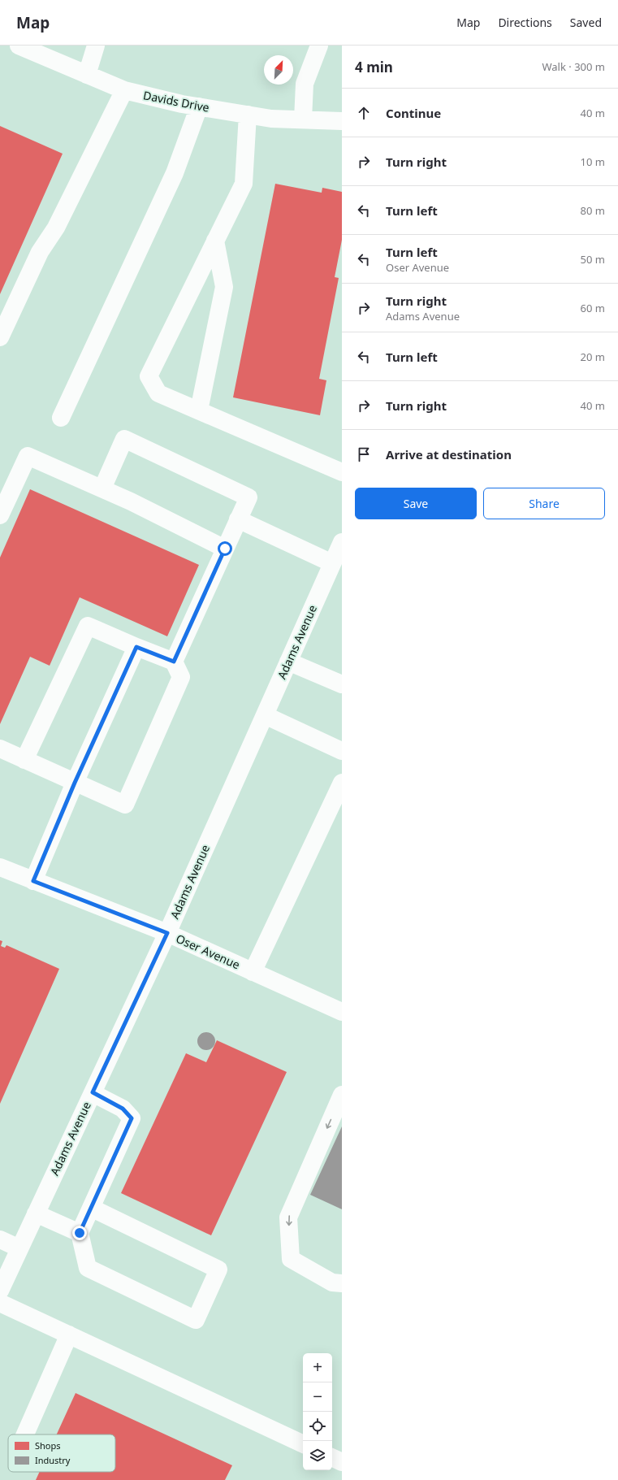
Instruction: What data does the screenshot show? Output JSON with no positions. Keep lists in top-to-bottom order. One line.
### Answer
{"streets":{"street":["Davids Drive","Adams Avenue","Oser Avenue"]},"crossings":[["Adams Avenue","Oser Avenue"]],"legend":["Shops","Industry"],"north":"top right","page":{"header":"Map","nav":["Map","Directions","Saved"],"heading":["4 min","Walk · 300 m"],"list":[["Continue","40 m"],["Turn right","10 m"],["Turn left","80 m"],["Turn left","Oser Avenue","50 m"],["Turn right","Adams Avenue","60 m"],["Turn left","20 m"],["Turn right","40 m"],"Arrive at destination"],"buttons":["Save","Share"],"map_buttons":["+","−"]}}
